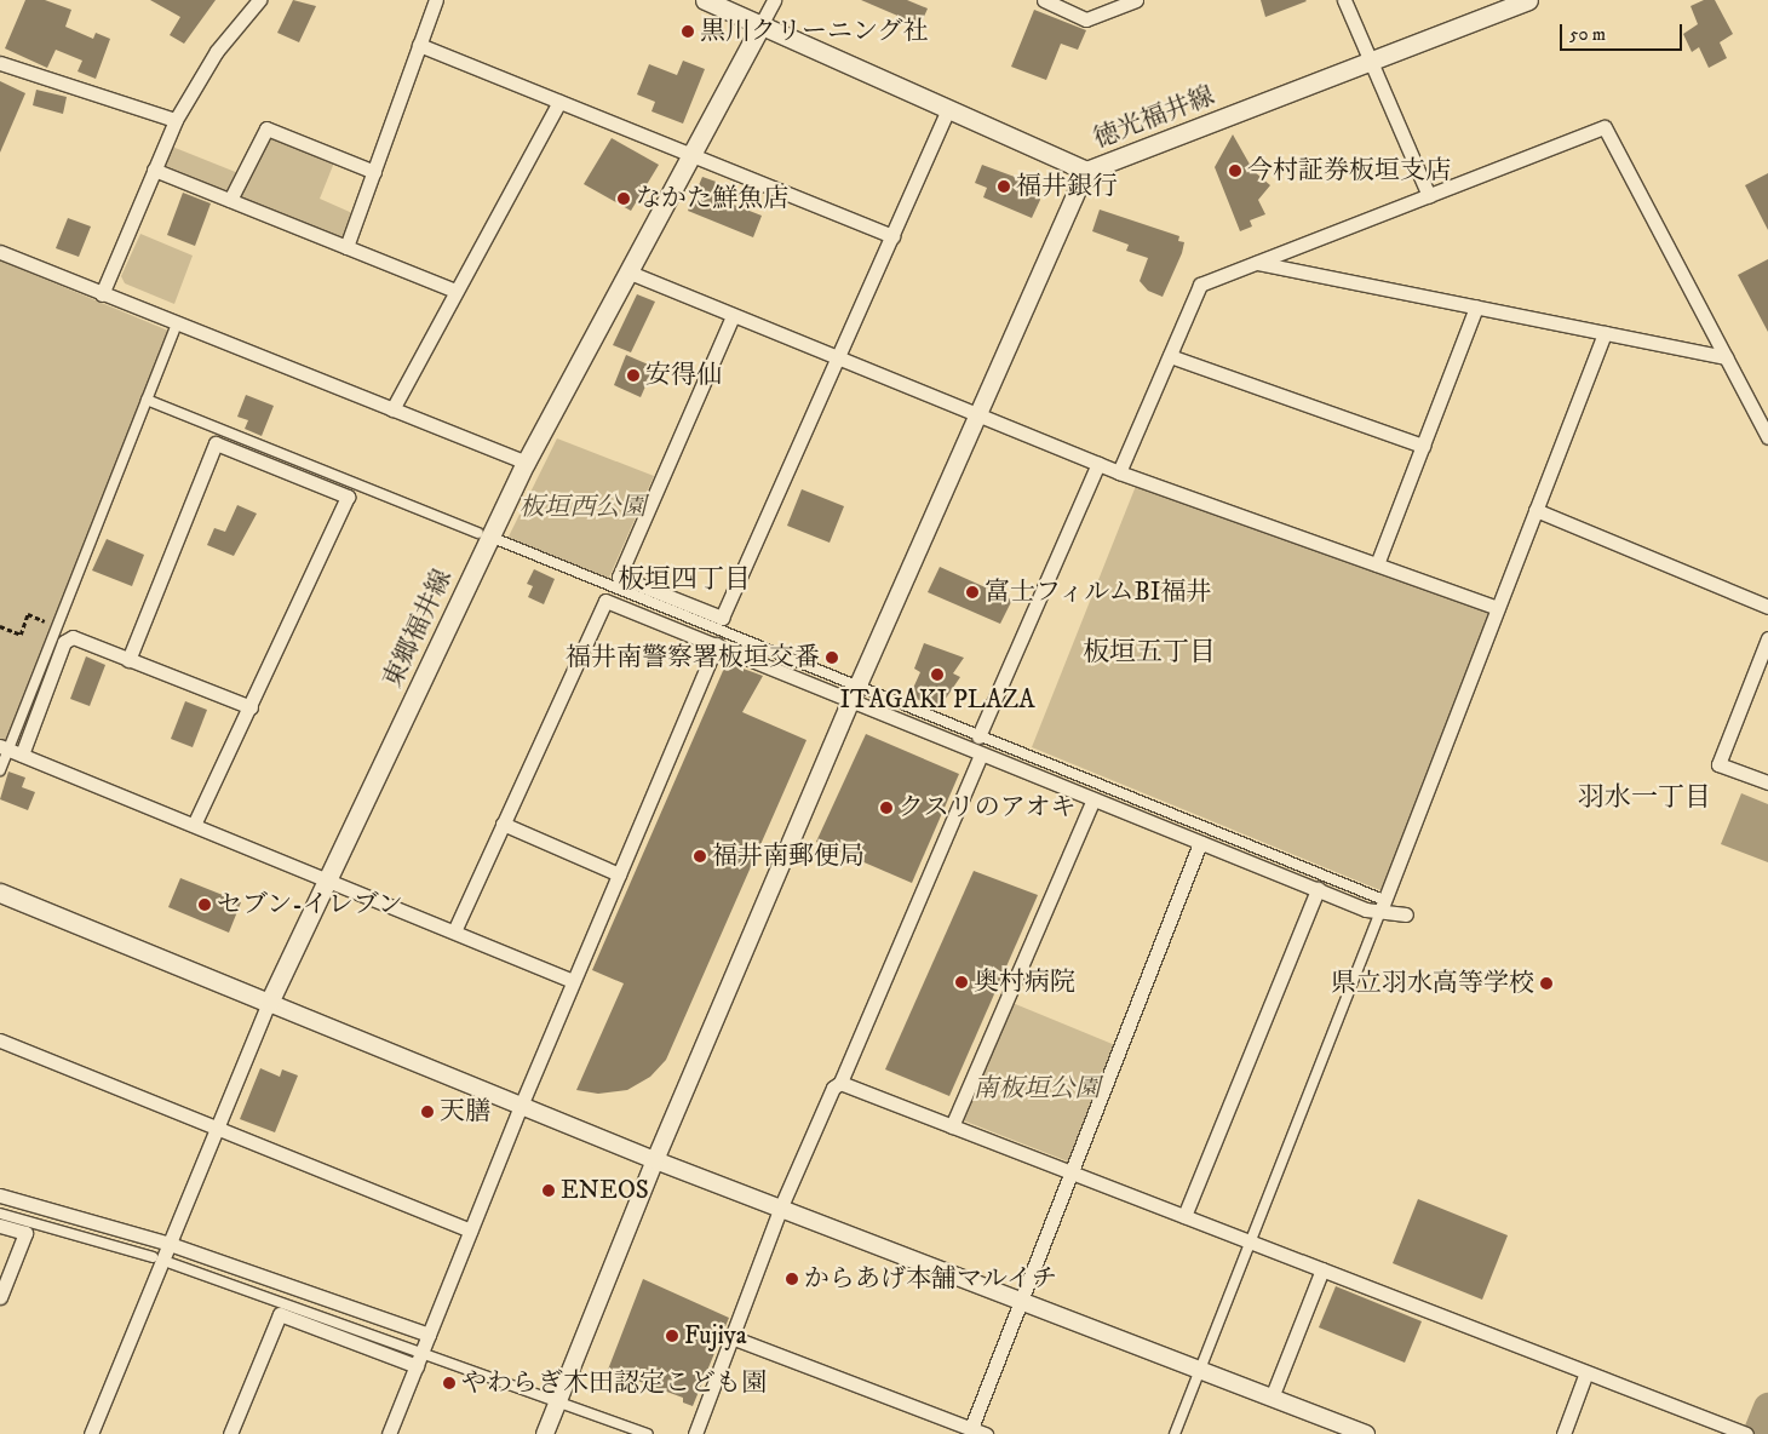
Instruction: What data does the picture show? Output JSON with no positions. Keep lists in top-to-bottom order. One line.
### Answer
{"streets":{"main road":["徳光福井線","東郷福井線"]},"crossings":[["徳光福井線","東郷福井線"]],"districts":["板垣四丁目","板垣五丁目","羽水一丁目"],"parks":["板垣西公園","南板垣公園"],"places":["黒川クリーニング社","今村証券板垣支店","福井銀行","なかた鮮魚店","安得仙","富士フィルムBI福井","福井南警察署板垣交番","ITAGAKI PLAZA","クスリのアオキ","福井南郵便局","セブン-イレブン","奥村病院","県立羽水高等学校","天膳","ENEOS","からあげ本舗マルイチ","Fujiya","やわらぎ木田認定こども園"],"scale_bar":"50 m"}
